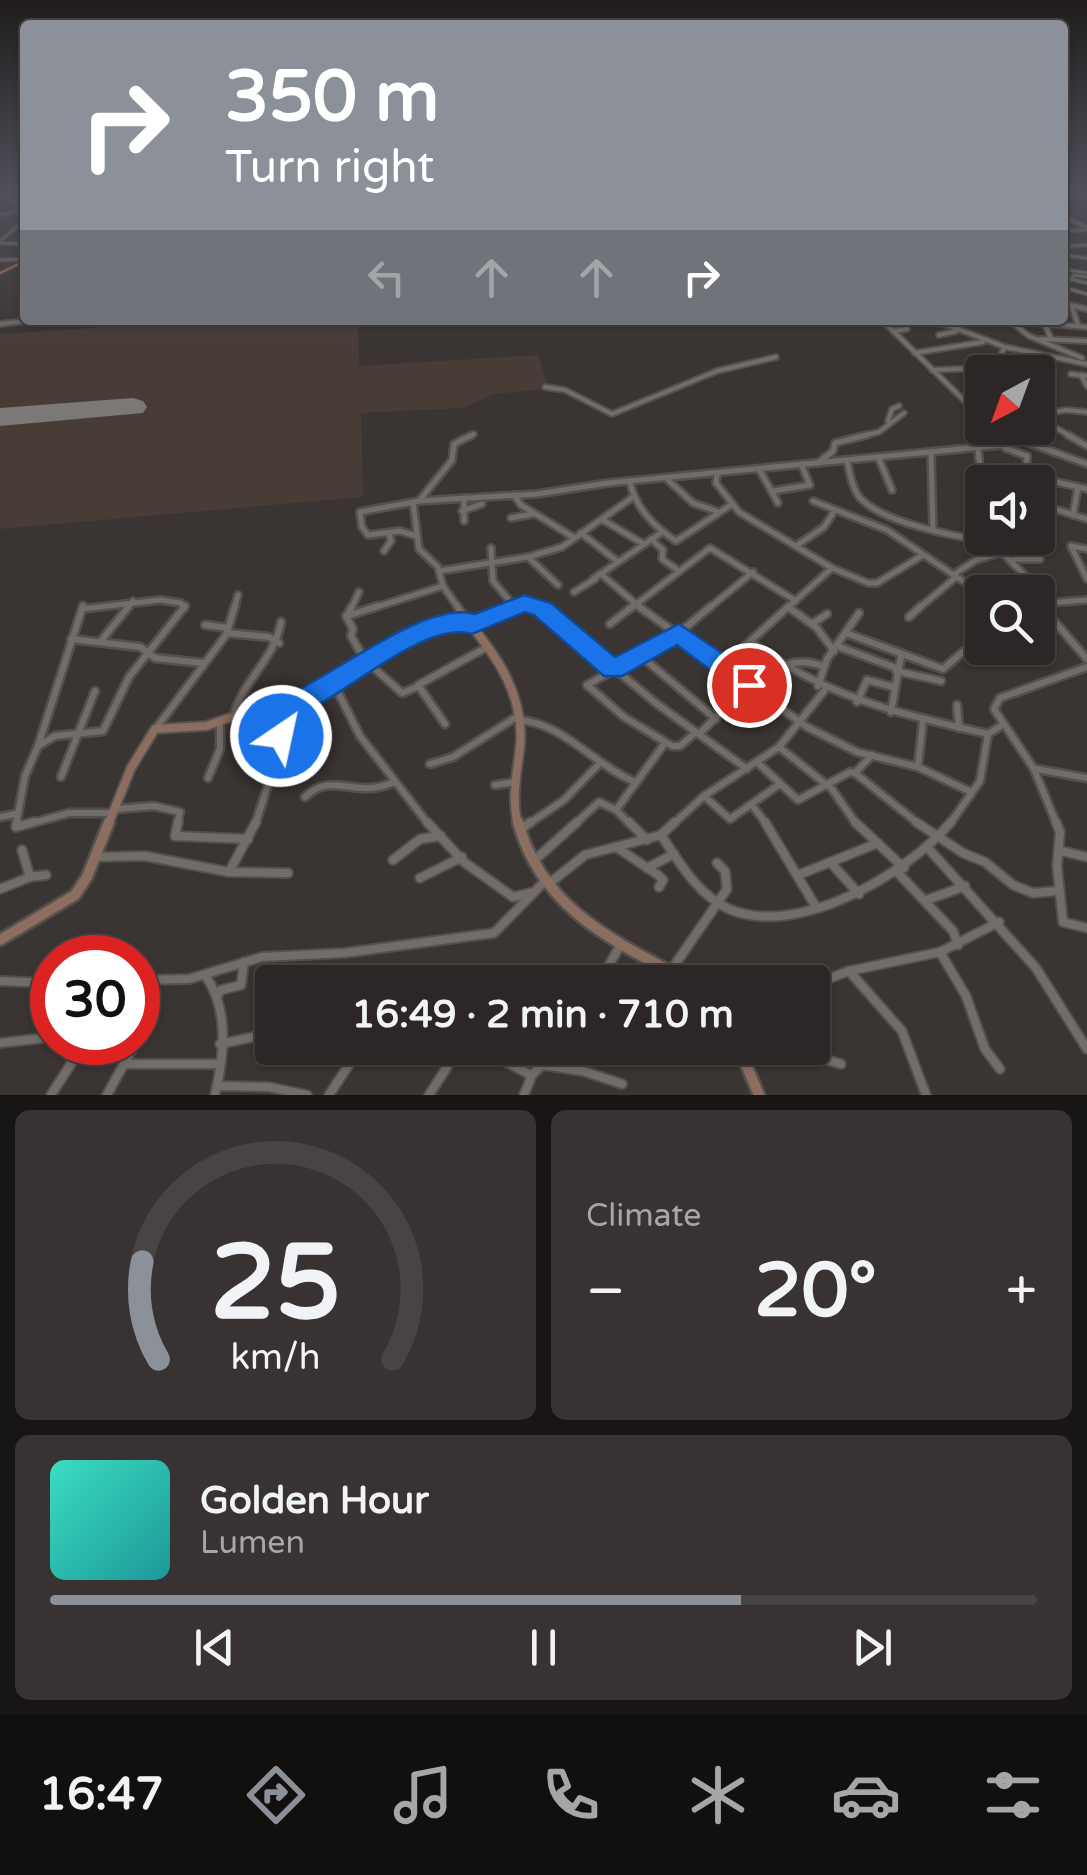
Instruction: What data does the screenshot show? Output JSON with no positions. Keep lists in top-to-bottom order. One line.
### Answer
{"north":"bottom left","page":{"turn":["350 m","Turn right"],"limit":"30","trip":"16:49 · 2 min · 710 m","tile":"Climate","heat":["−","20°","+"],"song":["Golden Hour","Lumen"],"tabs":"16:47","gauge":["25","km/h"]}}
